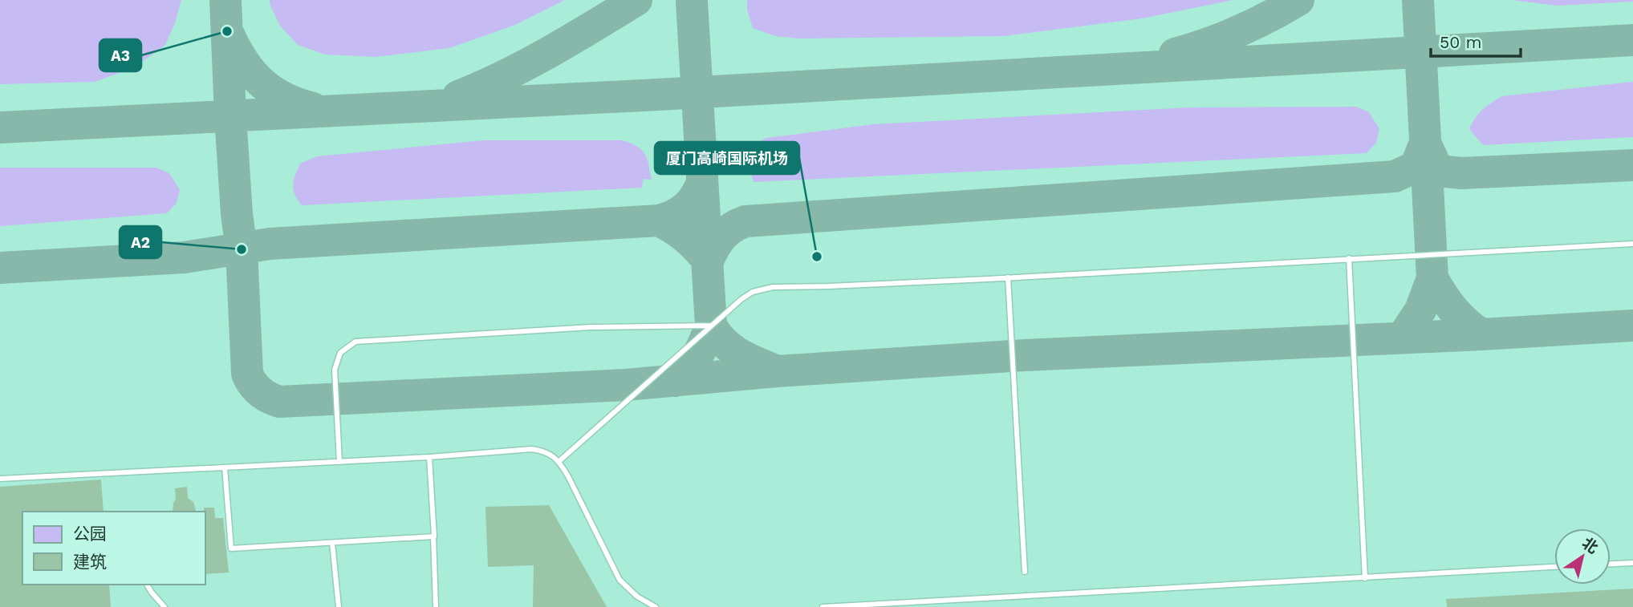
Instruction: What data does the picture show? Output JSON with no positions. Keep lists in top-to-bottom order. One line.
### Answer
{"places":["A3","A2","厦门高崎国际机场"],"legend":["公园","建筑"],"scale_bar":"50 m","north":"top right"}
